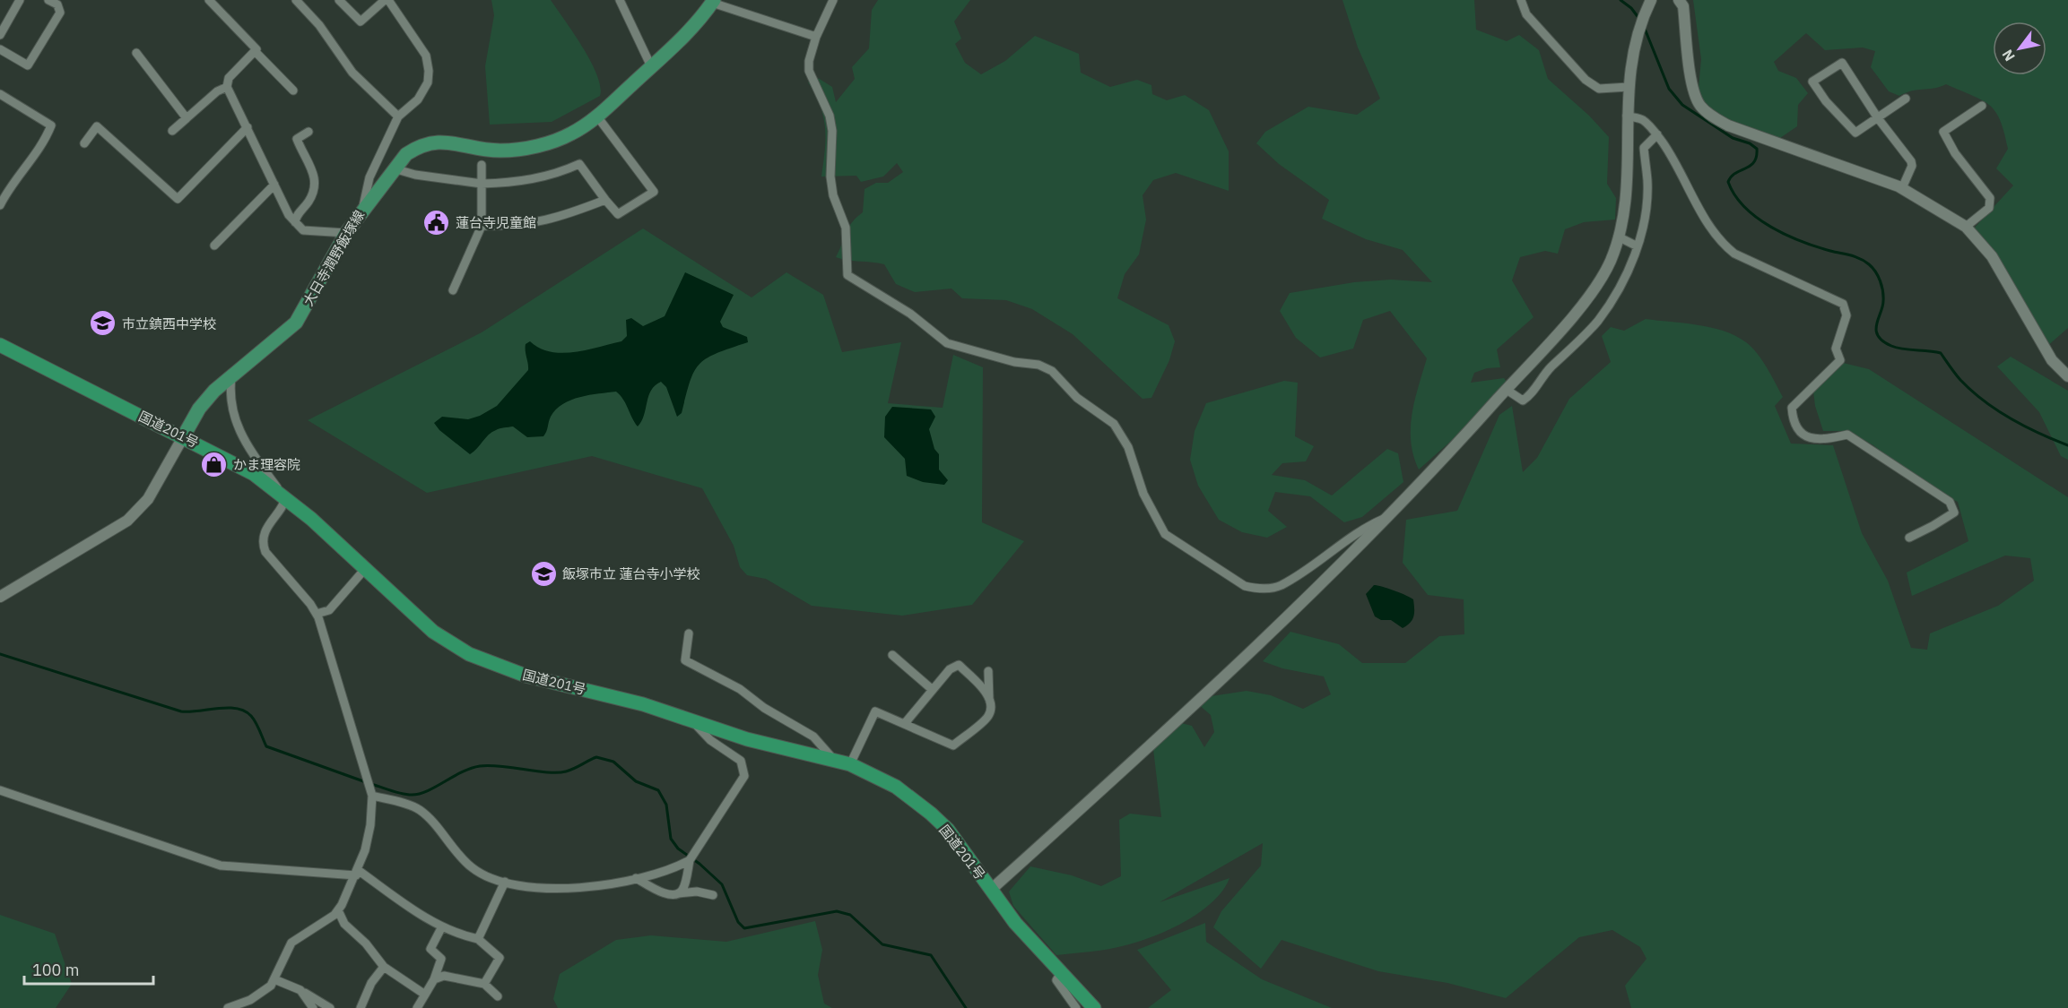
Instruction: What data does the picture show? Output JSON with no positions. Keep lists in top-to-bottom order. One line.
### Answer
{"streets":{"highway":["国道201号"],"main road":["大日寺潤野飯塚線"]},"crossings":[["大日寺潤野飯塚線","国道201号"]],"places":{"public building":["蓮台寺児童館"],"school or university":["市立鎮西中学校","飯塚市立 蓮台寺小学校"],"shop":["かま理容院"]},"scale_bar":"100 m","north":"bottom left"}
